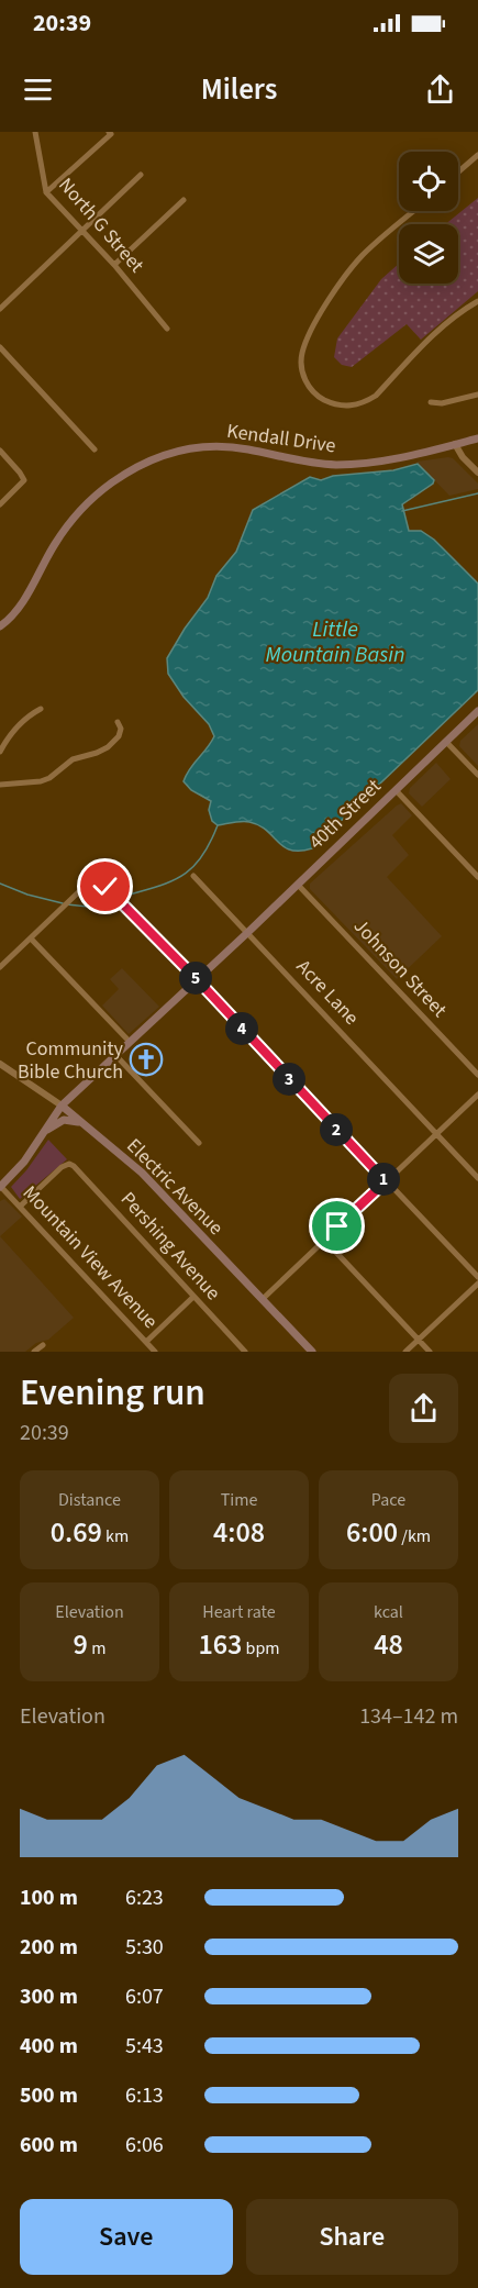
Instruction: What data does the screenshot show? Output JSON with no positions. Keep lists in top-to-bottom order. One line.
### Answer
{"streets":{"main road":["Kendall Drive","40th Street","Electric Avenue"],"street":["North G Street","Johnson Street","Acre Lane","Pershing Avenue","Mountain View Avenue"]},"crossings":[["40th Street","Johnson Street"],["40th Street","Acre Lane"],["40th Street","Electric Avenue"],["40th Street","Mountain View Avenue"],["Pershing Avenue","Mountain View Avenue"]],"water":["Little Mountain Basin"],"places":{"church":["Community Bible Church"]},"page":{"status":"20:39","header":"Milers","pins":["5","4","3","2","1"],"heading":["Evening run","20:39"],"stats":[["Distance","0.69 km"],["Time","4:08"],["Pace","6:00 /km"],["Elevation","9 m"],["Heart rate","163 bpm"],["kcal","48"]],"chart":["Elevation","134–142 m"],"list":[{"name":"100 m","note":"6:23"},{"name":"200 m","note":"5:30"},{"name":"300 m","note":"6:07"},{"name":"400 m","note":"5:43"},{"name":"500 m","note":"6:13"},{"name":"600 m","note":"6:06"}],"buttons":["Save","Share"]}}
